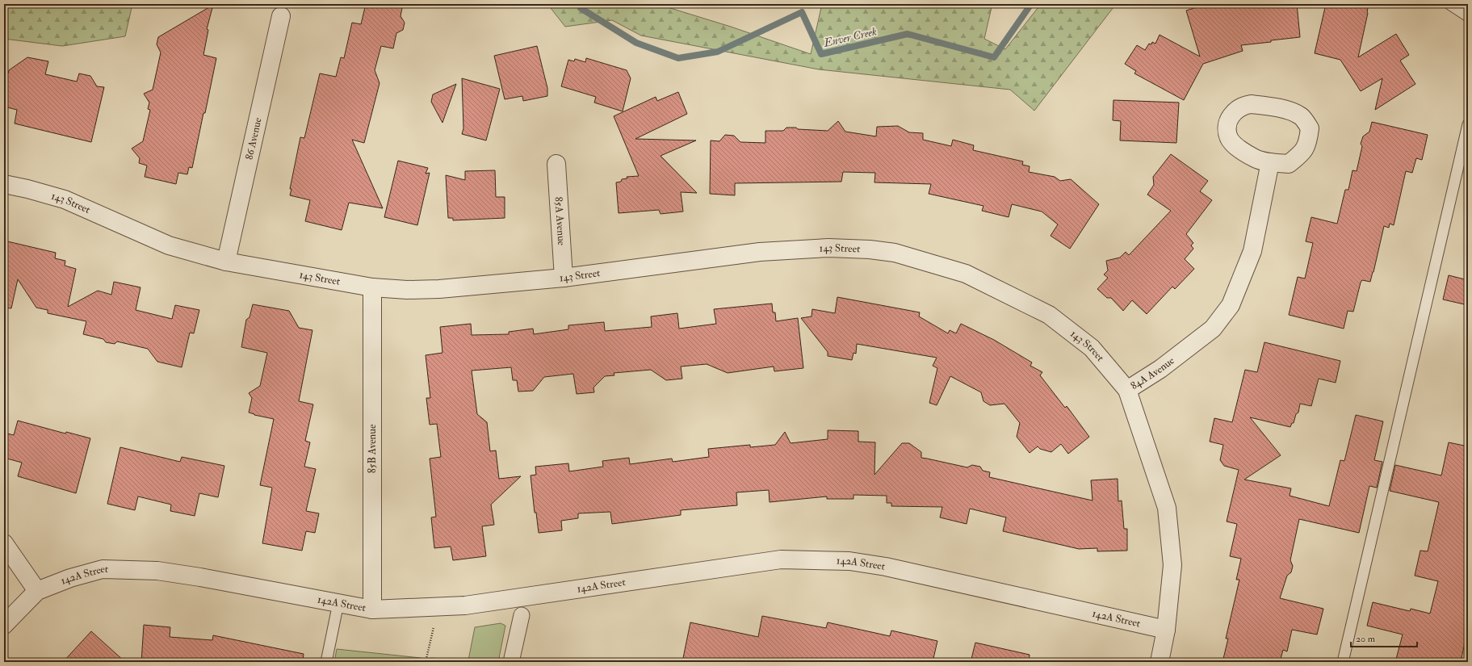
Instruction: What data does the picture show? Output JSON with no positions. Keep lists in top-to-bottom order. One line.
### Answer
{"streets":{"street":["86 Avenue","143 Street","85A Avenue","84A Avenue","85B Avenue","142A Street"]},"crossings":[["86 Avenue","143 Street"],["143 Street","85A Avenue"],["143 Street","84A Avenue"],["143 Street","85B Avenue"],["84A Avenue","142A Street"],["85B Avenue","142A Street"]],"water":["Enver Creek"],"scale_bar":"20 m"}
